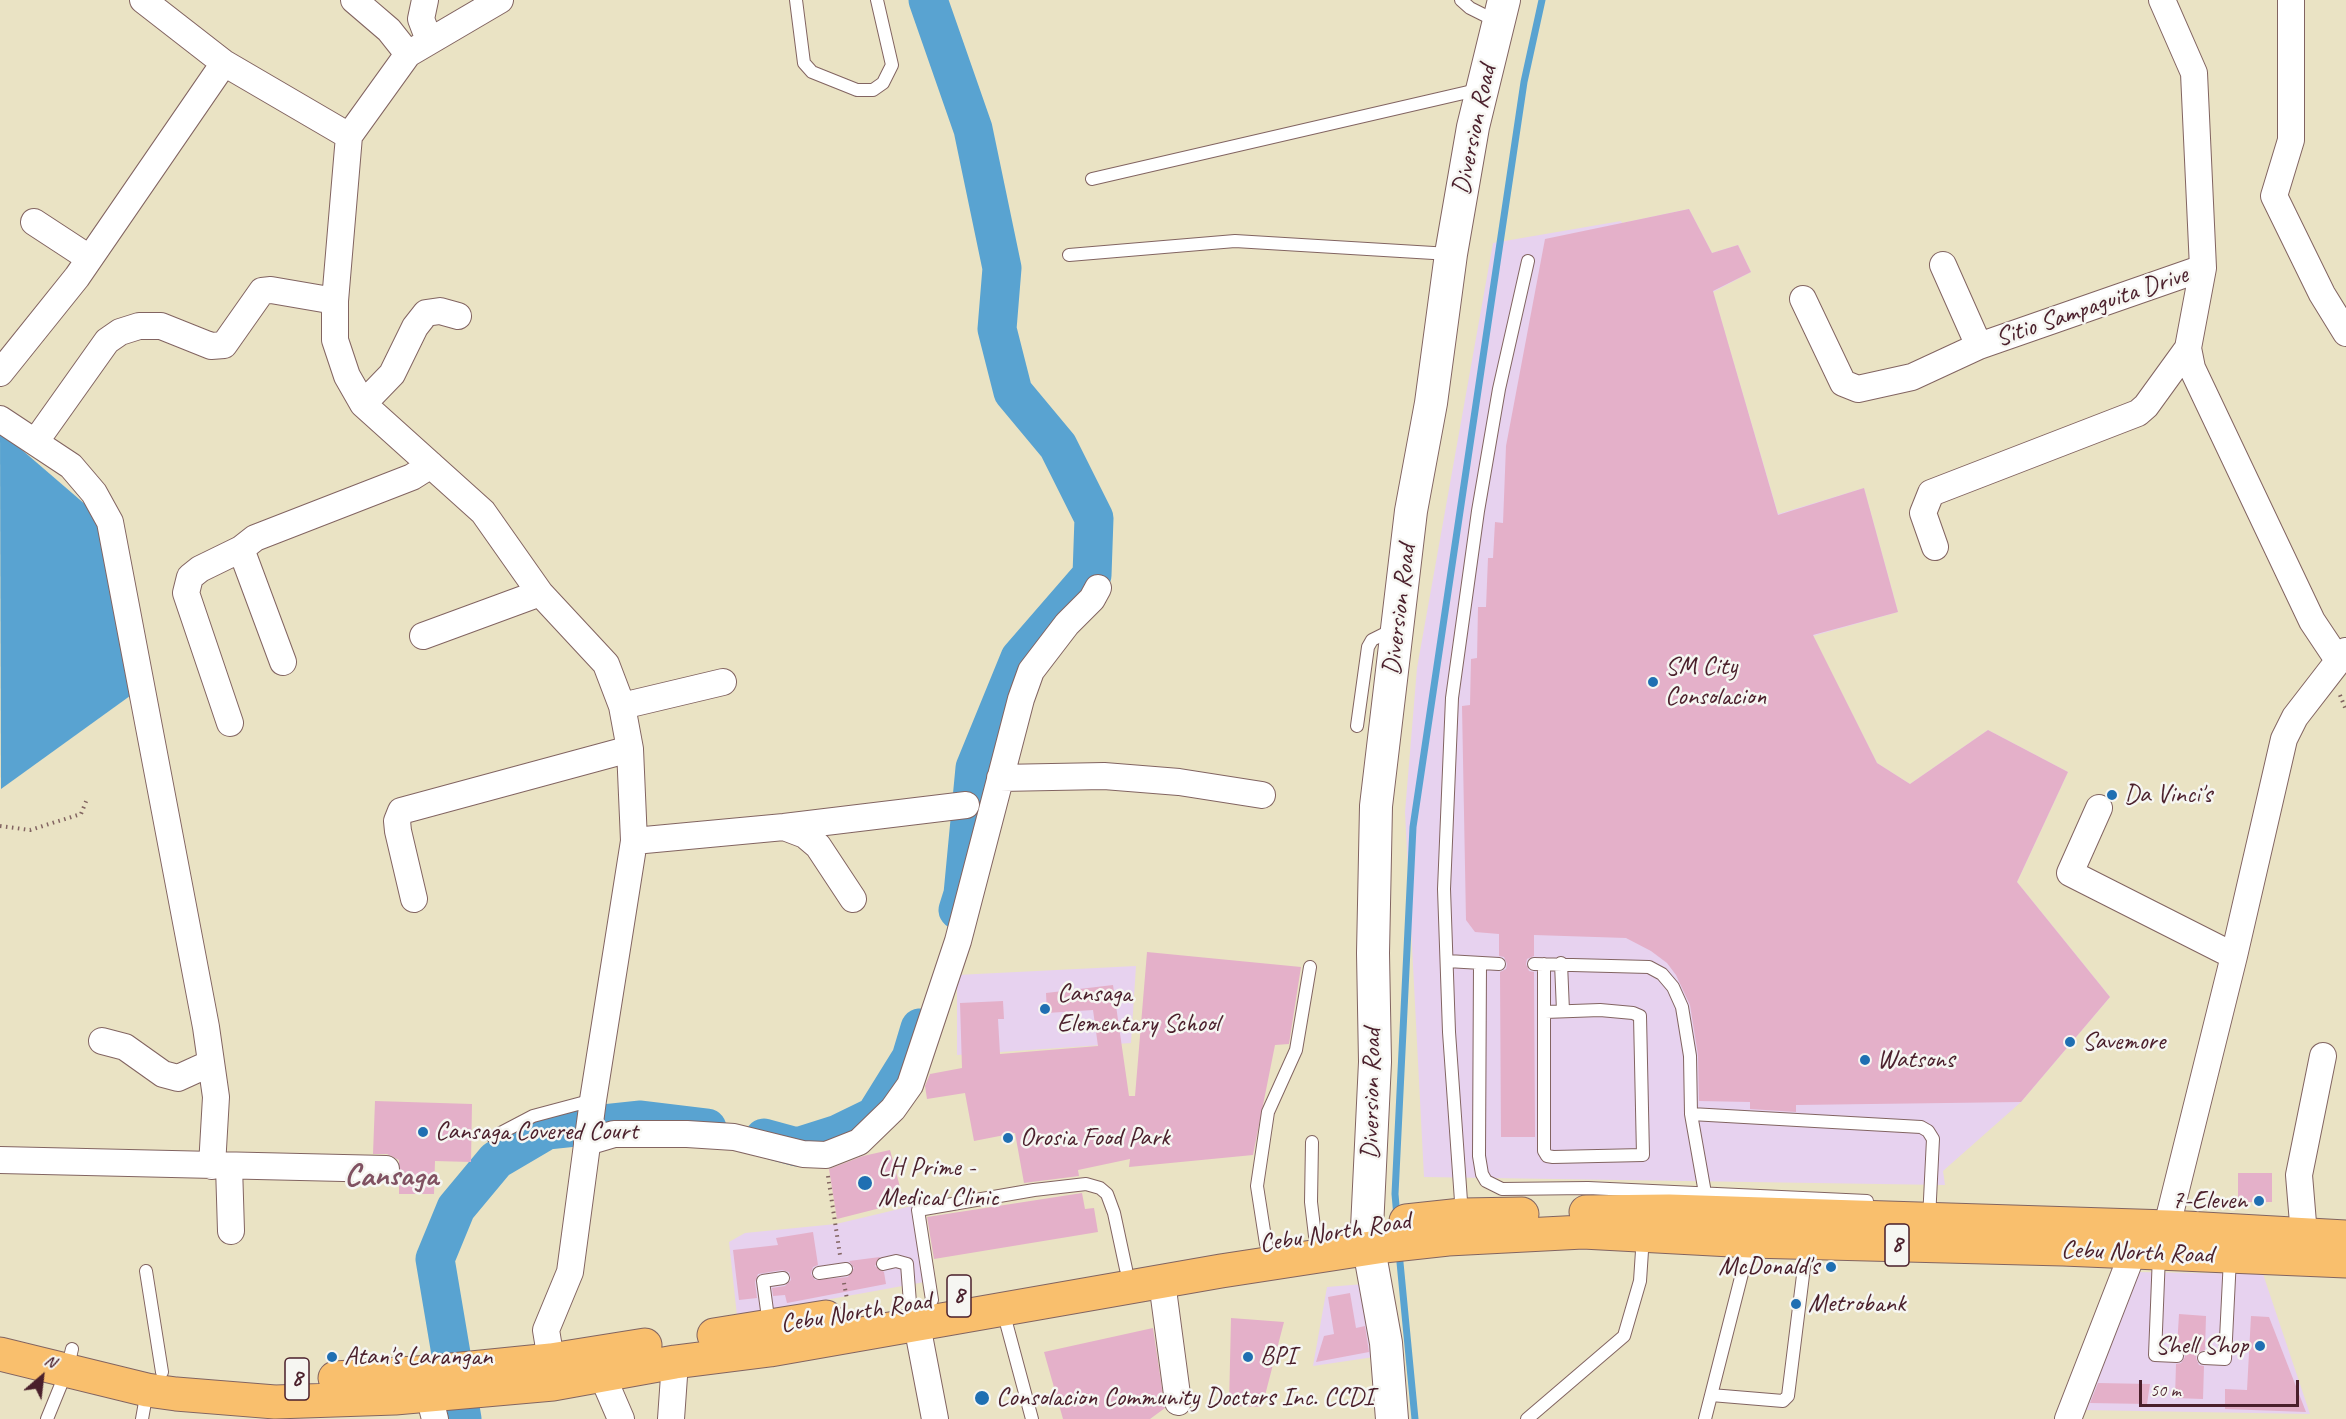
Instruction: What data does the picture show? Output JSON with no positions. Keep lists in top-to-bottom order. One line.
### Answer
{"streets":{"main road":["Cebu North Road","8"],"street":["Diversion Road","Sitio Sampaguita Drive"]},"crossings":[["Diversion Road","Cebu North Road"]],"districts":["Cansaga"],"places":["SM City Consolacion","Da Vinci's","Cansaga Elementary School","Savemore","Watsons","Cansaga Covered Court","Orosia Food Park","LH Prime - Medical Clinic","7-Eleven","McDonald's","Metrobank","Shell Shop","Atan's Larangan","BPI","Consolacion Community Doctors Inc. CCDI"],"scale_bar":"50 m","north":"top right"}
